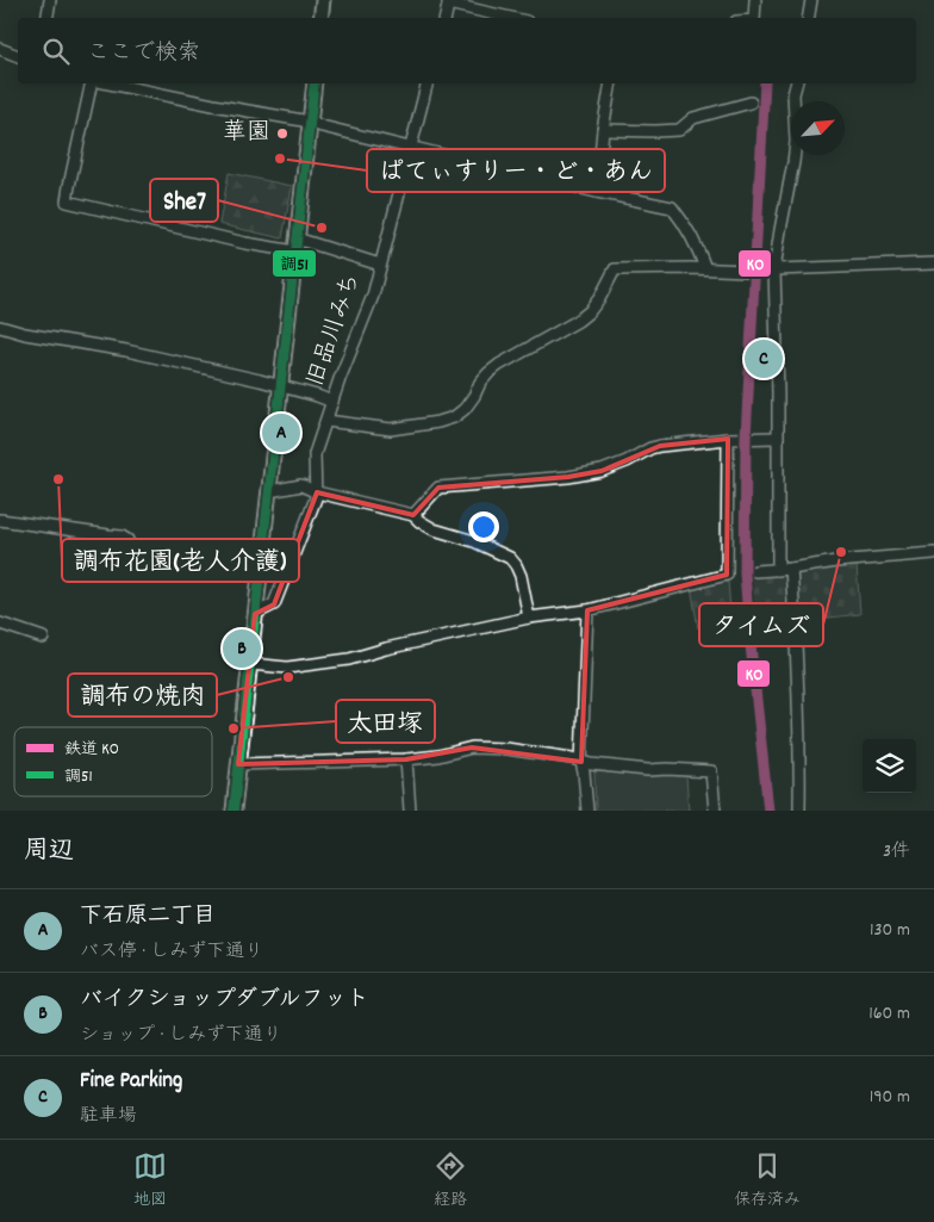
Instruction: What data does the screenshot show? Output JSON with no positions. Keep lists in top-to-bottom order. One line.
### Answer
{"streets":{"street":["旧品川みち"]},"places":["華園","ぱてぃすりー・ど・あん","She7","調布花園(老人介護)","タイムズ","調布の焼肉","太田塚"],"lines":["rail line KO","transit line 調51"],"legend":["鉄道 KO","調51"],"north":"top right","page":{"search":"ここで検索","pins":["C","A","B"],"heading":["周辺","3件"],"list":[{"mark":"A","name":"下石原二丁目","note":"バス停 · しみず下通り","value":"130 m"},{"mark":"B","name":"バイクショップダブルフット","note":"ショップ · しみず下通り","value":"160 m"},{"mark":"C","name":"Fine Parking","note":"駐車場","value":"190 m"}],"nav":["地図","経路","保存済み"]}}
